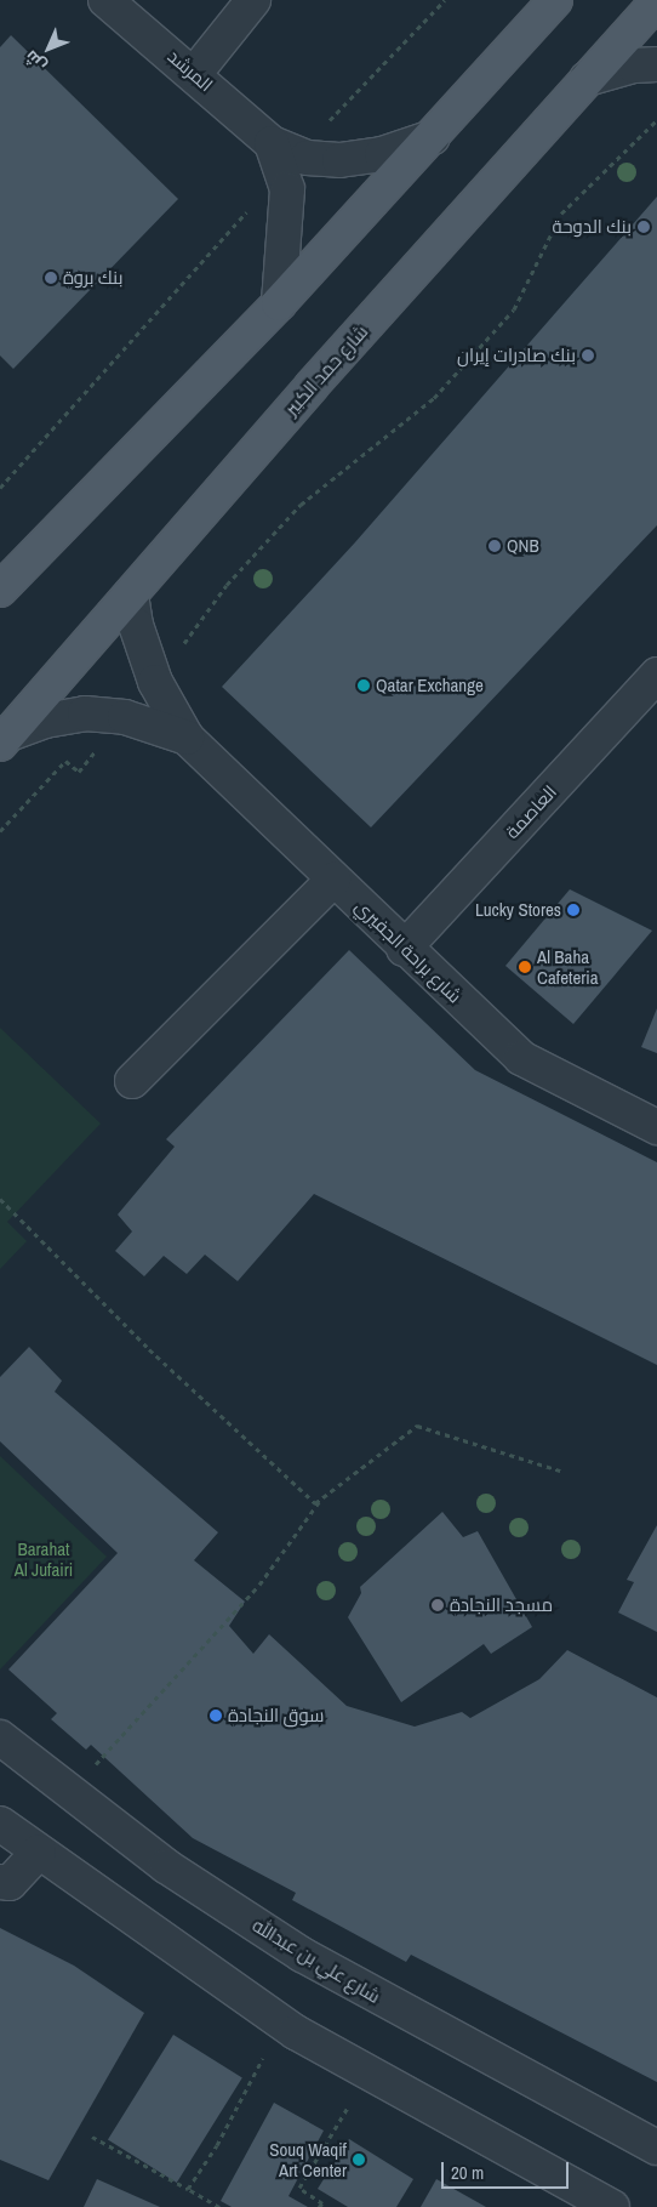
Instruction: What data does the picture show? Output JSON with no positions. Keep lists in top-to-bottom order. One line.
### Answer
{"streets":{"main road":["شارع حمد الكبير"],"street":["المرشد","العاصمة","شارع براحة الجفيري","شارع علي بن عبدالله"]},"crossings":[["شارع حمد الكبير","شارع براحة الجفيري"],["العاصمة","شارع براحة الجفيري"]],"parks":["Barahat Al Jufairi"],"places":["بنك الدوحة","بنك بروة","بنك صادرات إيران","QNB","Qatar Exchange","Lucky Stores","Al Baha Cafeteria","مسجد النجادة","سوق النجادة","Souq Waqif Art Center"],"scale_bar":"20 m","north":"bottom left"}
